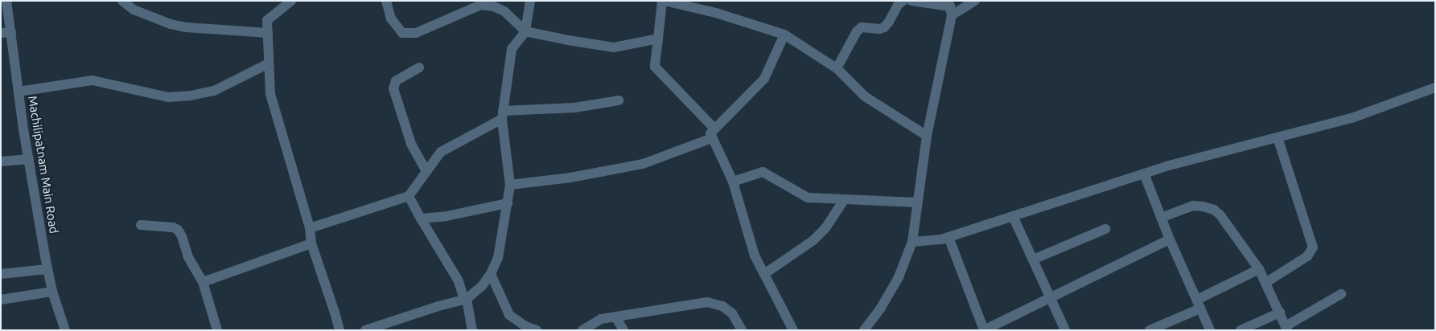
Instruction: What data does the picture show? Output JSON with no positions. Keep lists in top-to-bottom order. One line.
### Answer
{"streets":{"street":["Machilipatnam Main Road"]}}
